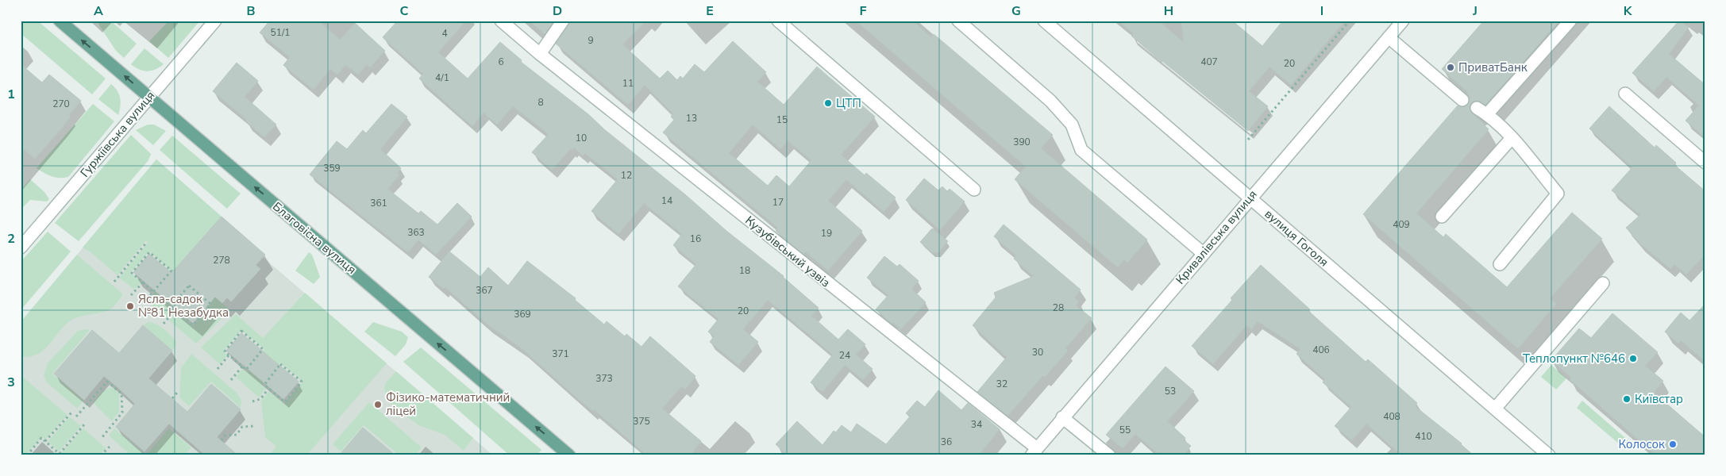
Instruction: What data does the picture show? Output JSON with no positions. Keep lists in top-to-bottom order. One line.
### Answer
{"streets":{"main road":["Благовісна вулиця"],"street":["Гуржіївська вулиця","Кривалівська вулиця","вулиця Гоголя","Кузубівський узвіз"]},"crossings":[["Гуржіївська вулиця","Благовісна вулиця"],["Кривалівська вулиця","вулиця Гоголя"],["Кривалівська вулиця","Кузубівський узвіз"]],"one_way":["Благовісна вулиця"],"places":["ПриватБанк","ЦТП","Ясла-садок №81 Незабудка","Теплопункт №646","Київстар","Фізико-математичний ліцей","Колосок"],"house_numbers":["51/1","4","9","6","407","20","4/1","11","8","270","13","15","10","390","359","12","14","17","361","409","363","19","16","278","18","367","28","20","369","406","30","371","24","373","32","53","408","375","34","55","410","36"],"grid":{"columns":["A","B","C","D","E","F","G","H","I","J","K"],"rows":["1","2","3"]}}
